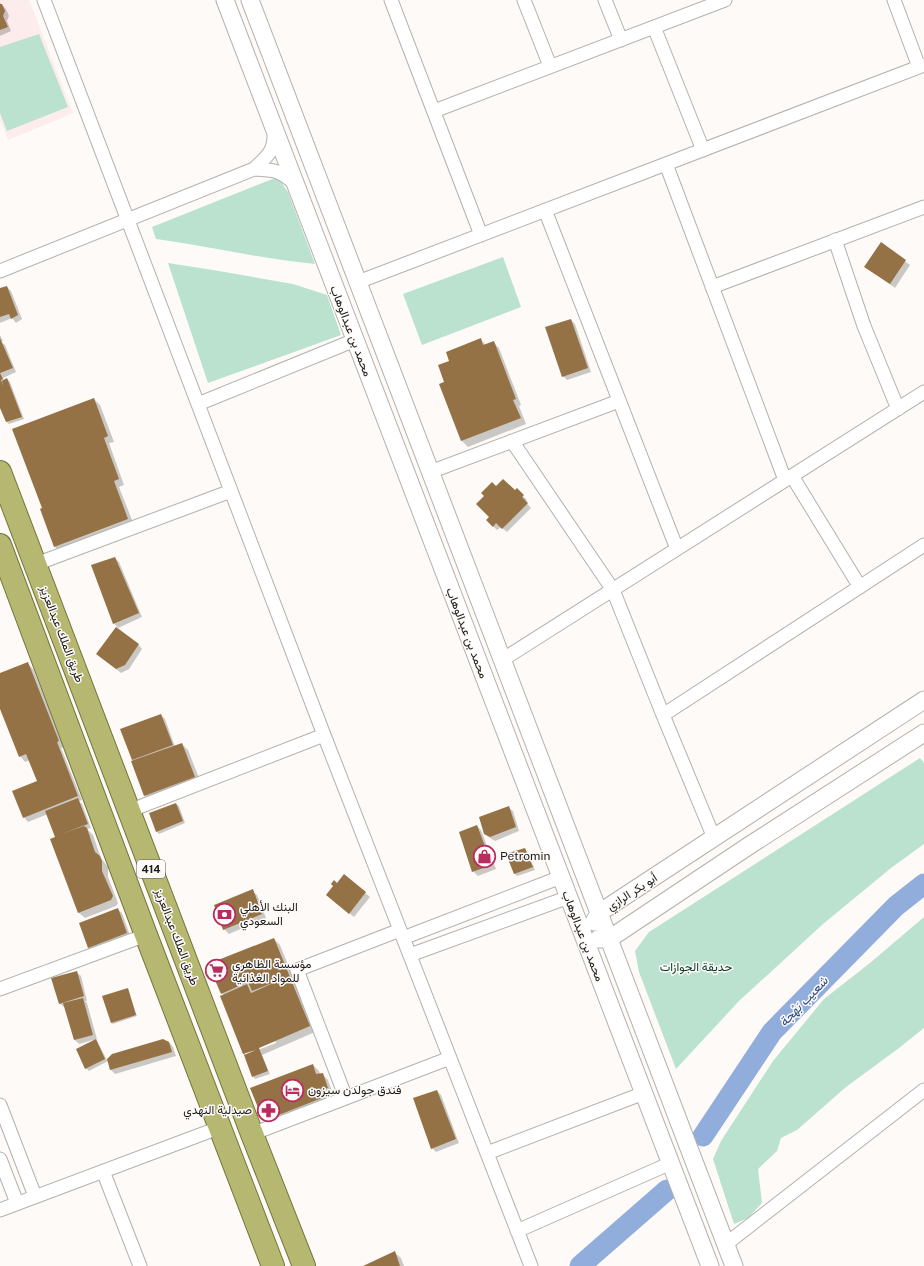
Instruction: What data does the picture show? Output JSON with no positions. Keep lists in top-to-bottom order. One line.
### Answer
{"streets":{"highway":["طريق الملك عبدالعزيز","414"],"street":["محمد بن عبدالوهاب","أبو بكر الرازي"]},"crossings":[["محمد بن عبدالوهاب","أبو بكر الرازي"]],"water":["شعيب بَهْجة"],"parks":["حديقة الجوازات"],"places":{"shop":["Petromin"],"bank":["البنك الأهلي السعودي"],"supermarket":["مؤسسة الظاهري للمواد الغذائية"],"hotel":["فندق جولدن سيزون"],"pharmacy":["صيدلية النهدي"]}}
